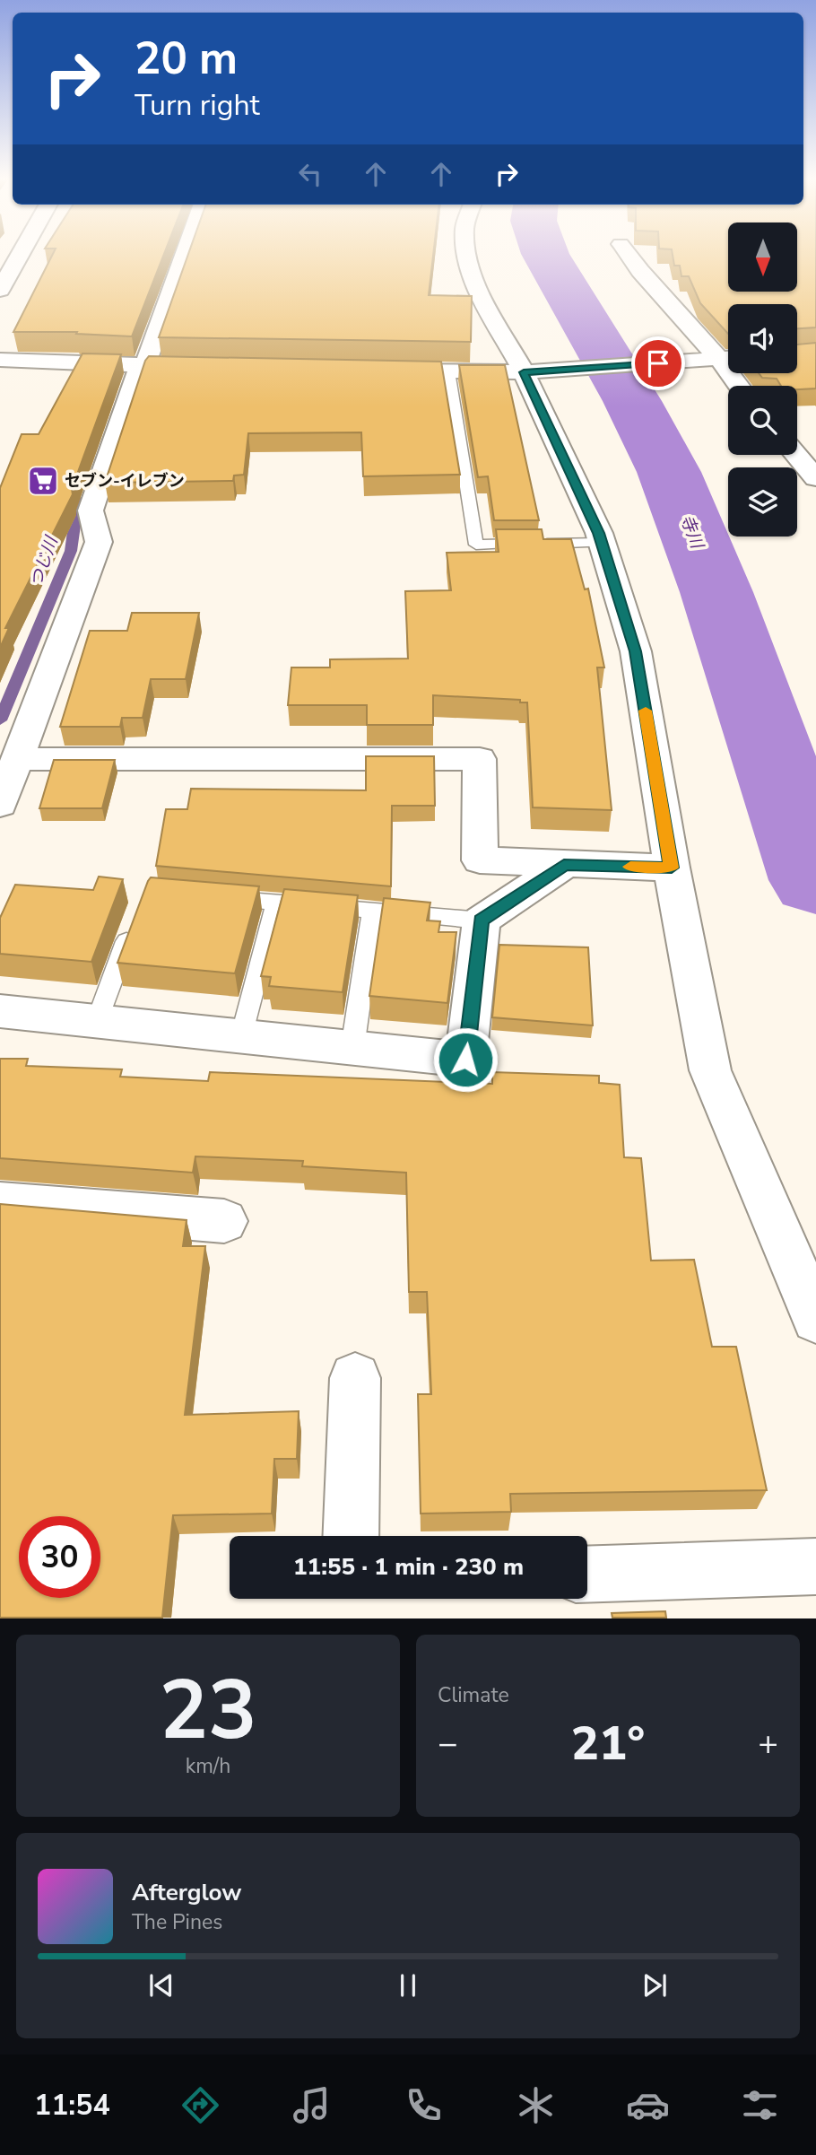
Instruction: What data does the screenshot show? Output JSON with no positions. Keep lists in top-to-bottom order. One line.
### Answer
{"water":["寺川","つじ川"],"places":{"supermarket":["セブン-イレブン"]},"north":"bottom","page":{"turn":["20 m","Turn right"],"limit":"30","trip":"11:55 · 1 min · 230 m","tile":[["23","km/h"],"Climate"],"heat":["−","21°","+"],"song":["Afterglow","The Pines"],"tabs":"11:54"}}
